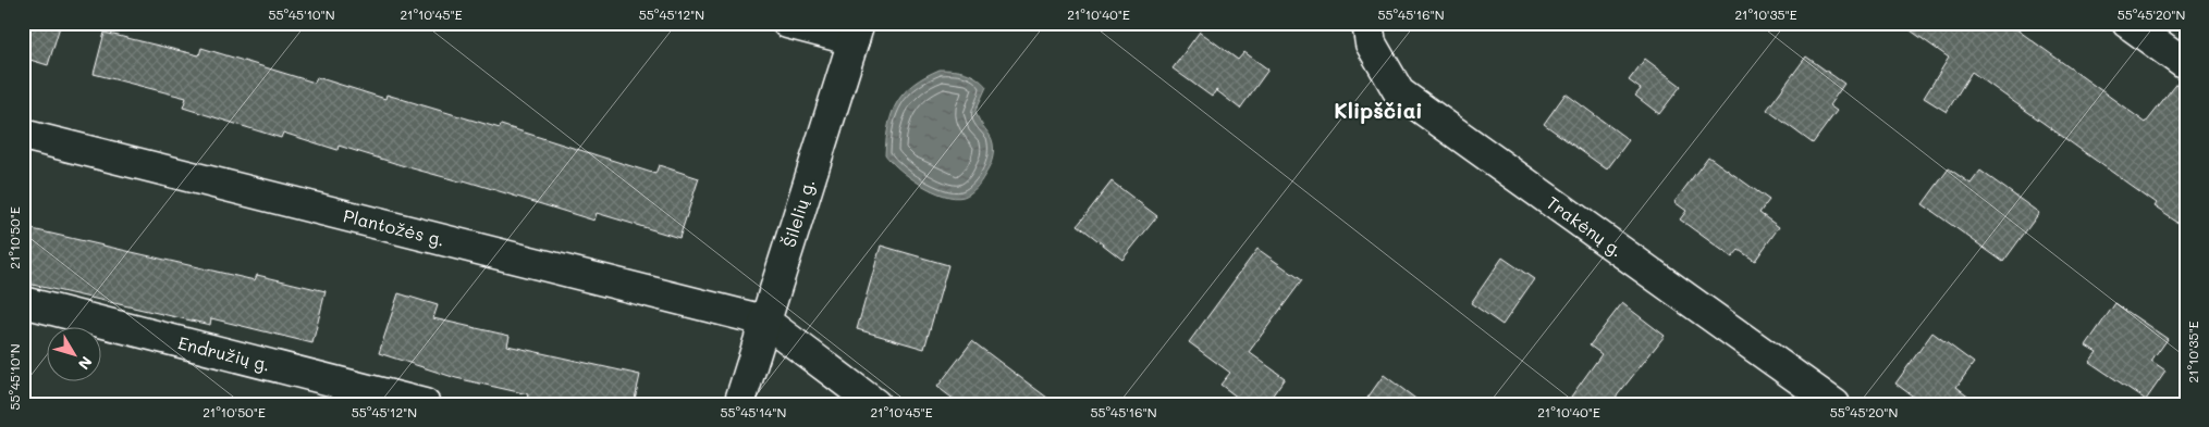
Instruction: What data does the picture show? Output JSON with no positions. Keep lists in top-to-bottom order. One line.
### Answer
{"streets":{"street":["Šilelių g.","Trakėnų g.","Plantožės g.","Endružių g."]},"crossings":[["Šilelių g.","Plantožės g."]],"districts":["Klipščiai"],"north":"bottom right","coordinates":["55°45'10\"N","21°10'45\"E","55°45'12\"N","21°10'40\"E","55°45'16\"N","21°10'35\"E","55°45'20\"N","21°10'50\"E","55°45'14\"N"]}
